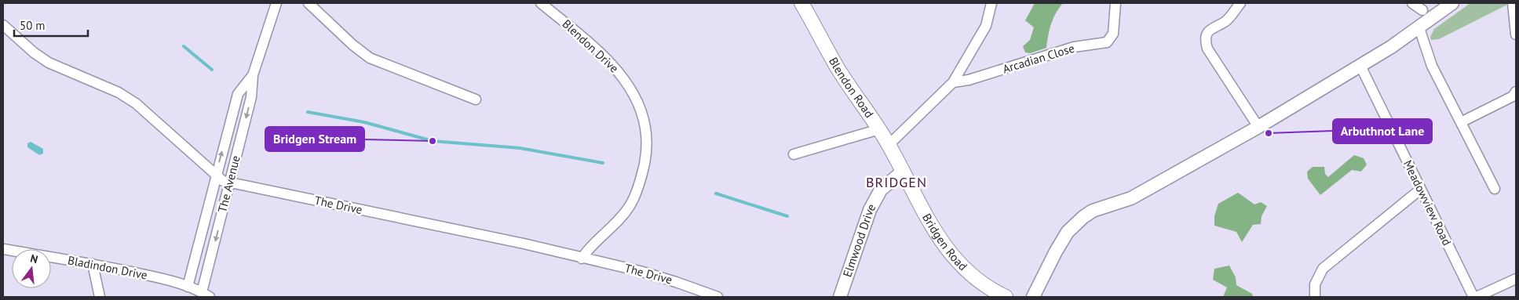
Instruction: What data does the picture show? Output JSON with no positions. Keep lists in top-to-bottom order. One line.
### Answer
{"streets":{"main road":["Blendon Road","Bridgen Road"],"street":["Blendon Drive","Arcadian Close","The Avenue","Meadowview Road","The Drive","Elmwood Drive","Bladindon Drive"]},"crossings":[["Blendon Drive","The Drive"],["Blendon Road","Elmwood Drive"],["Blendon Road","Bridgen Road"],["The Avenue","The Drive"],["The Avenue","Bladindon Drive"],["Elmwood Drive","Bridgen Road"]],"districts":["BRIDGEN"],"places":["Arbuthnot Lane","Bridgen Stream"],"scale_bar":"50 m","north":"top"}
